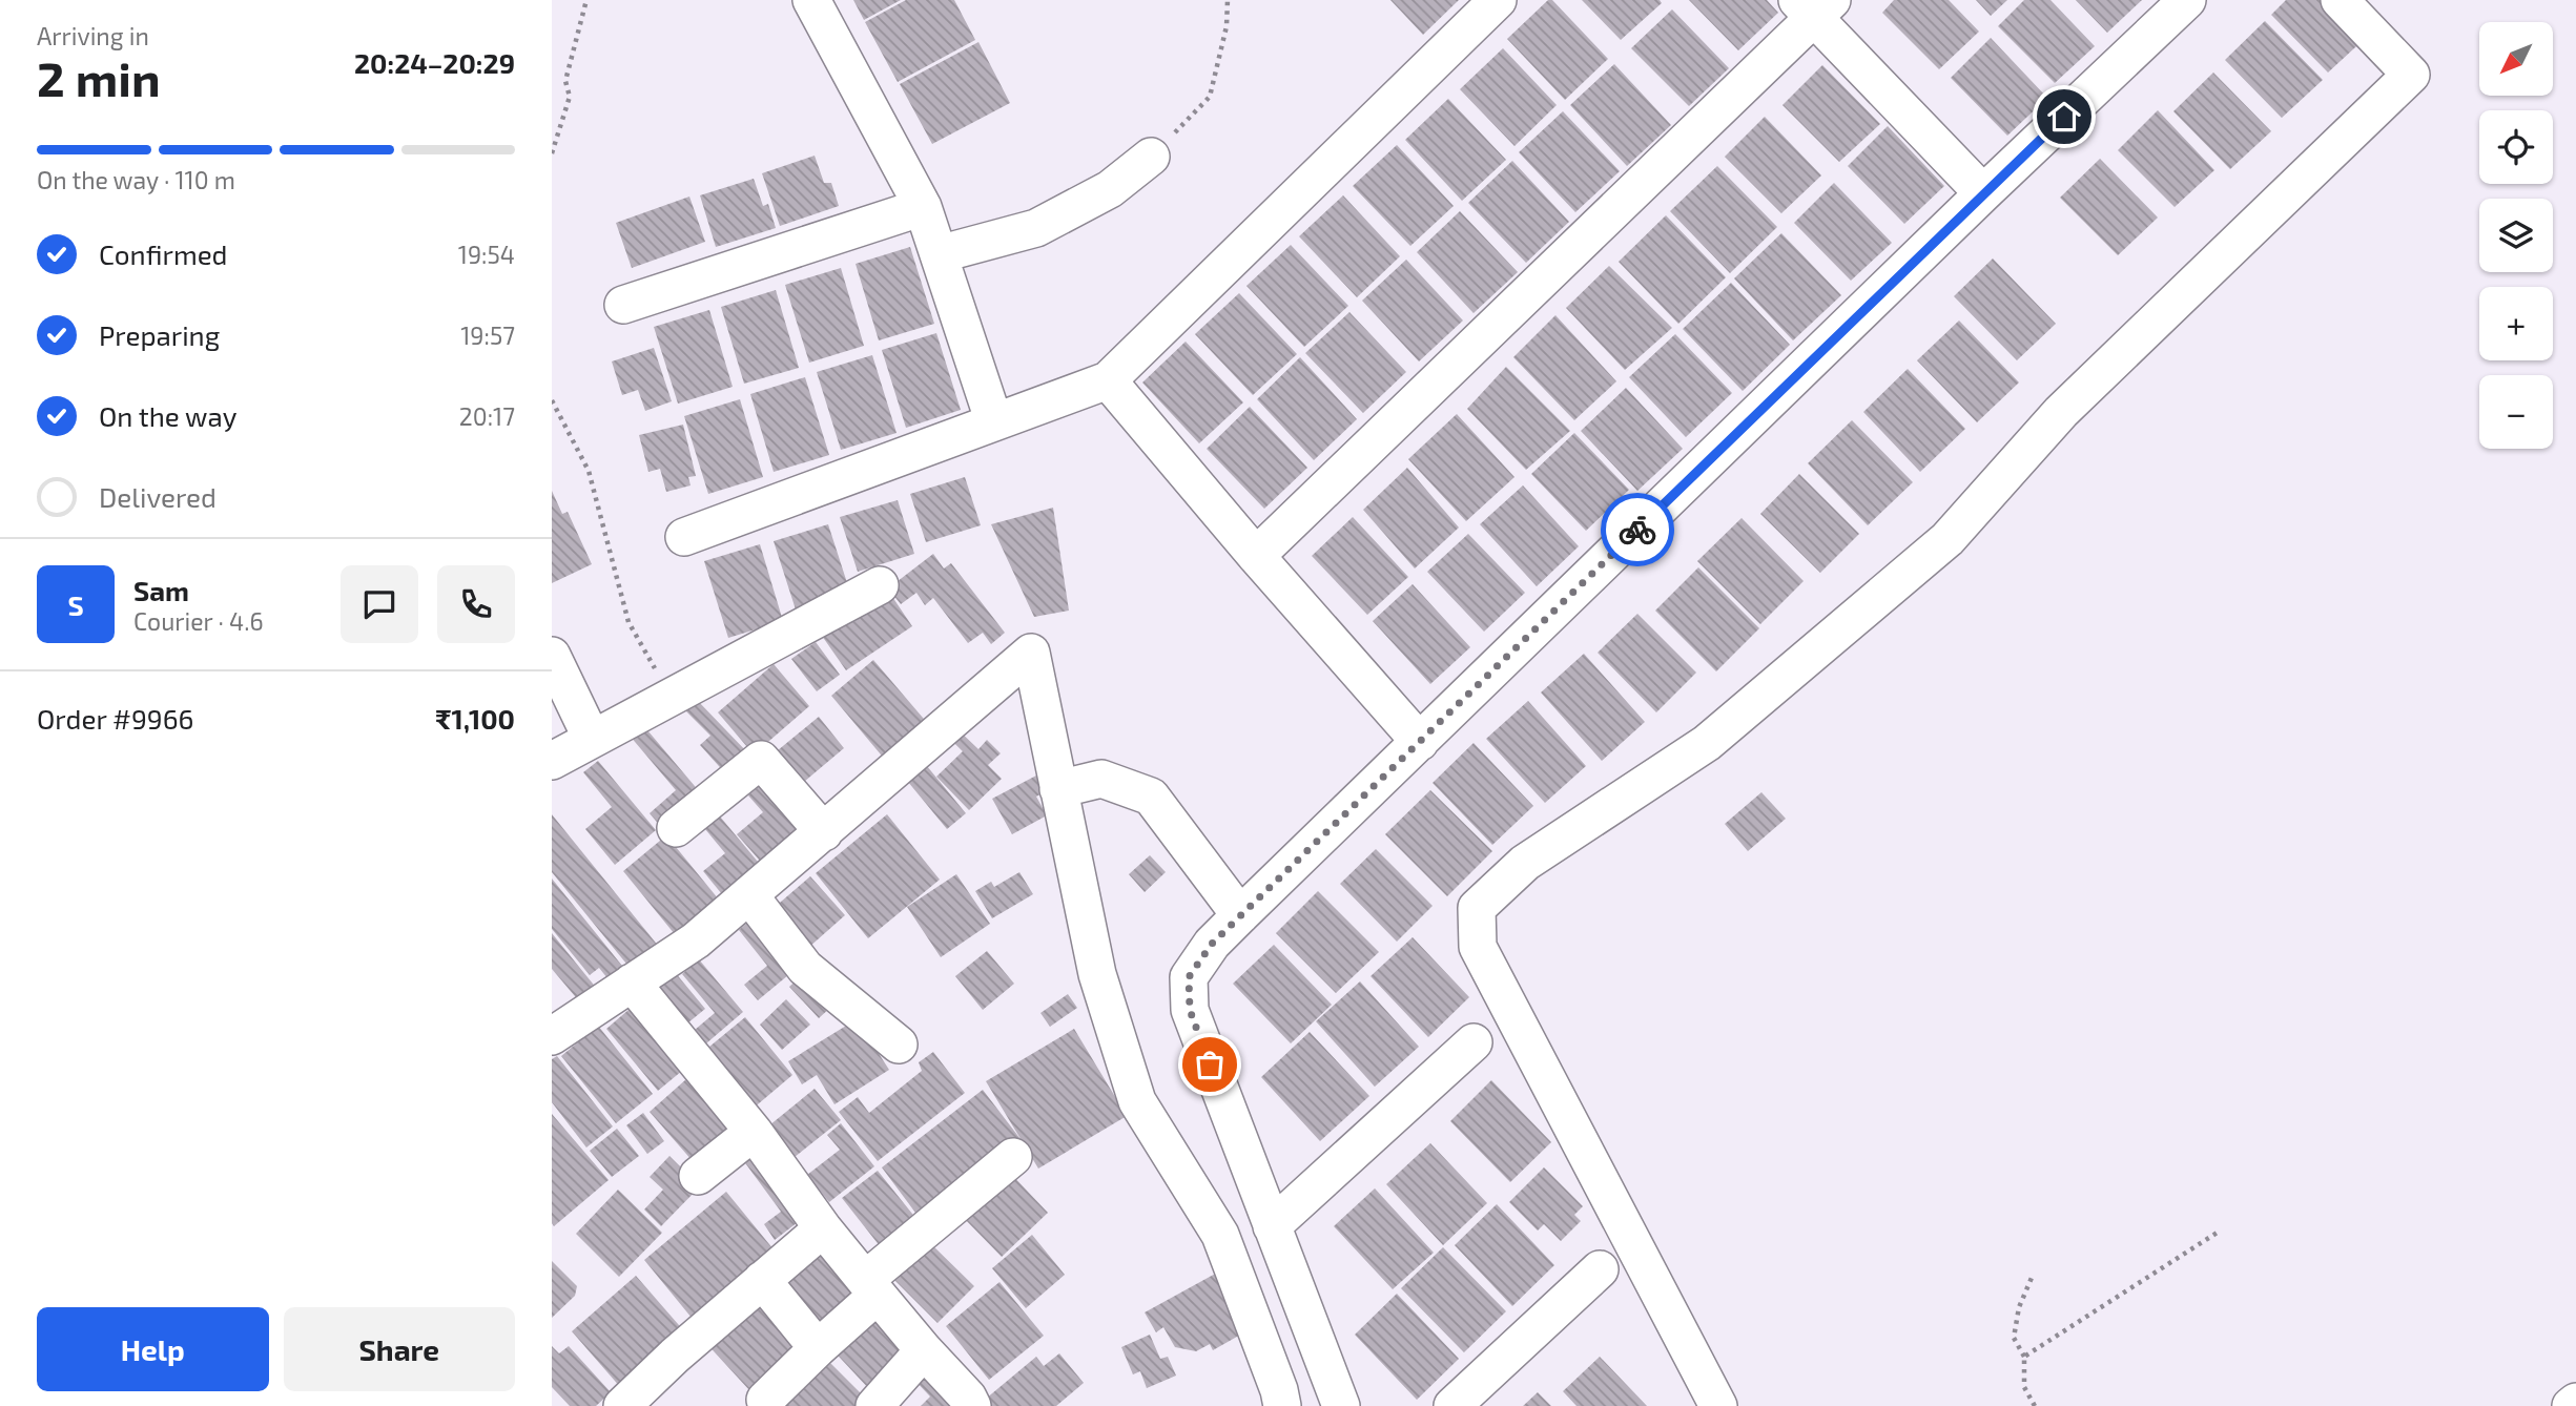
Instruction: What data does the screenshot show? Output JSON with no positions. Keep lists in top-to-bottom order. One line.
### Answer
{"north":"bottom left","page":{"heading":["2 min","Arriving in","20:24–20:29"],"panel":["Sam","Courier · 4.6","Order #9966","₹1,100"],"map_buttons":["+","−"],"bar":"On the way · 110 m","list":[["Confirmed","19:54"],["Preparing","19:57"],["On the way","20:17"],"Delivered"],"round":"S","buttons":["Help","Share"]}}
